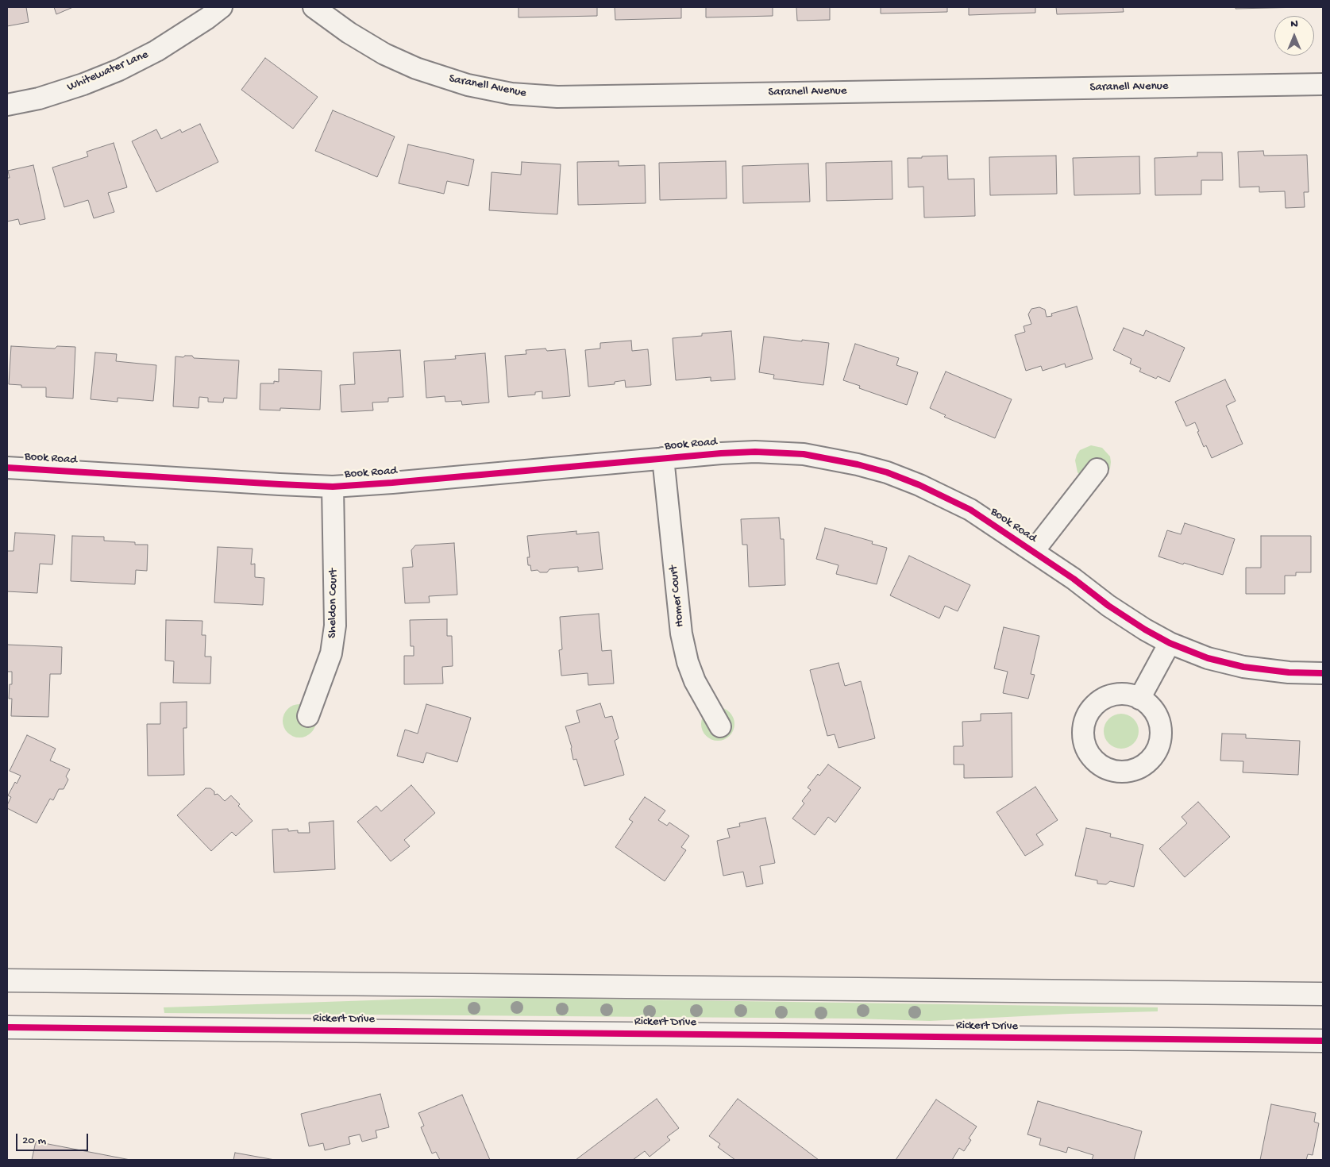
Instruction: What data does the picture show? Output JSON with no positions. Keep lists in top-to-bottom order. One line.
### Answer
{"streets":{"street":["Whitewater Lane","Saranell Avenue","Book Road","Homer Court","Sheldon Court","Rickert Drive"]},"crossings":[["Book Road","Homer Court"],["Book Road","Sheldon Court"]],"scale_bar":"20 m","north":"top"}
